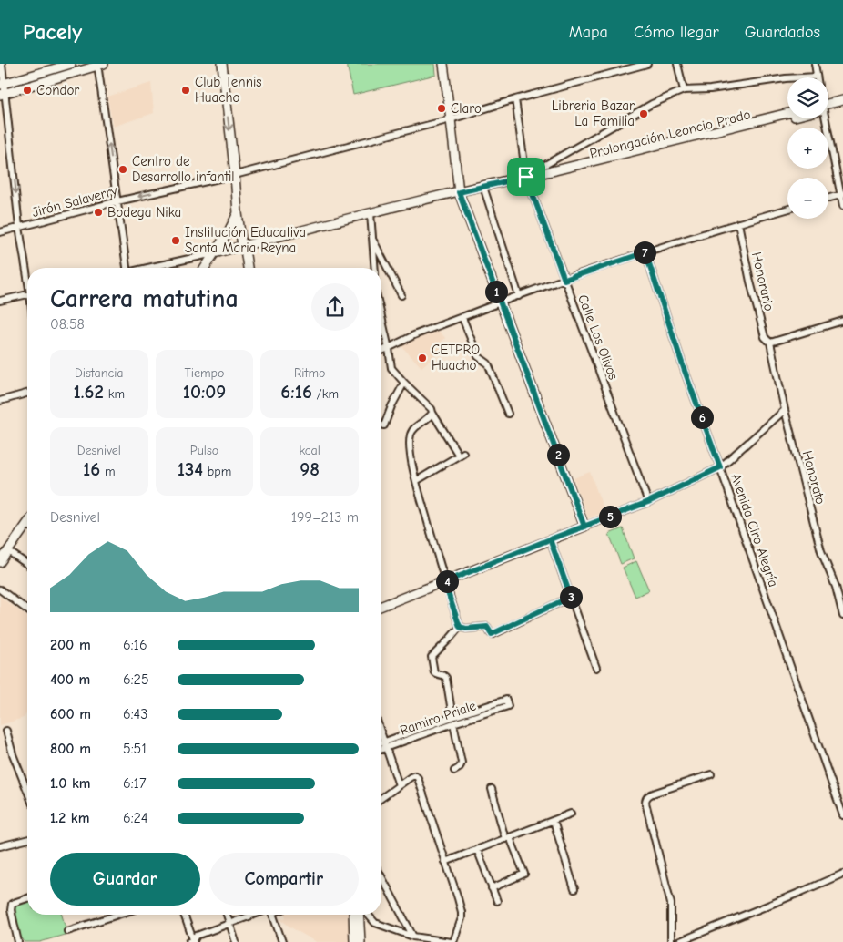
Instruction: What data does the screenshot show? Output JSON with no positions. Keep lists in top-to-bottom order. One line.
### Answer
{"streets":{"street":["Prolongación Leoncio Prado","Jirón Salaverry","Honorario","Calle Los Olivos","Honorato","Avenida Ciro Alegría","Ramiro Priale"]},"crossings":[["Prolongación Leoncio Prado","Calle Los Olivos"],["Jirón Salaverry","Calle Los Olivos"],["Honorario","Honorato"]],"places":["Condor","Club Tennis Huacho","Claro","Libreria Bazar La Familia","Centro de Desarrollo infantil","Bodega Nika","Institución Educativa Santa Maria Reyna","CETPRO Huacho"],"page":{"header":"Pacely","nav":["Mapa","Cómo llegar","Guardados"],"map_buttons":["+","−"],"pins":["7","1","6","2","5","4","3"],"heading":["Carrera matutina","08:58"],"stats":[["Distancia","1.62 km"],["Tiempo","10:09"],["Ritmo","6:16 /km"],["Desnivel","16 m"],["Pulso","134 bpm"],["kcal","98"]],"chart":["Desnivel","199–213 m"],"list":[{"name":"200 m","note":"6:16"},{"name":"400 m","note":"6:25"},{"name":"600 m","note":"6:43"},{"name":"800 m","note":"5:51"},{"name":"1.0 km","note":"6:17"},{"name":"1.2 km","note":"6:24"}],"buttons":["Guardar","Compartir"]}}
